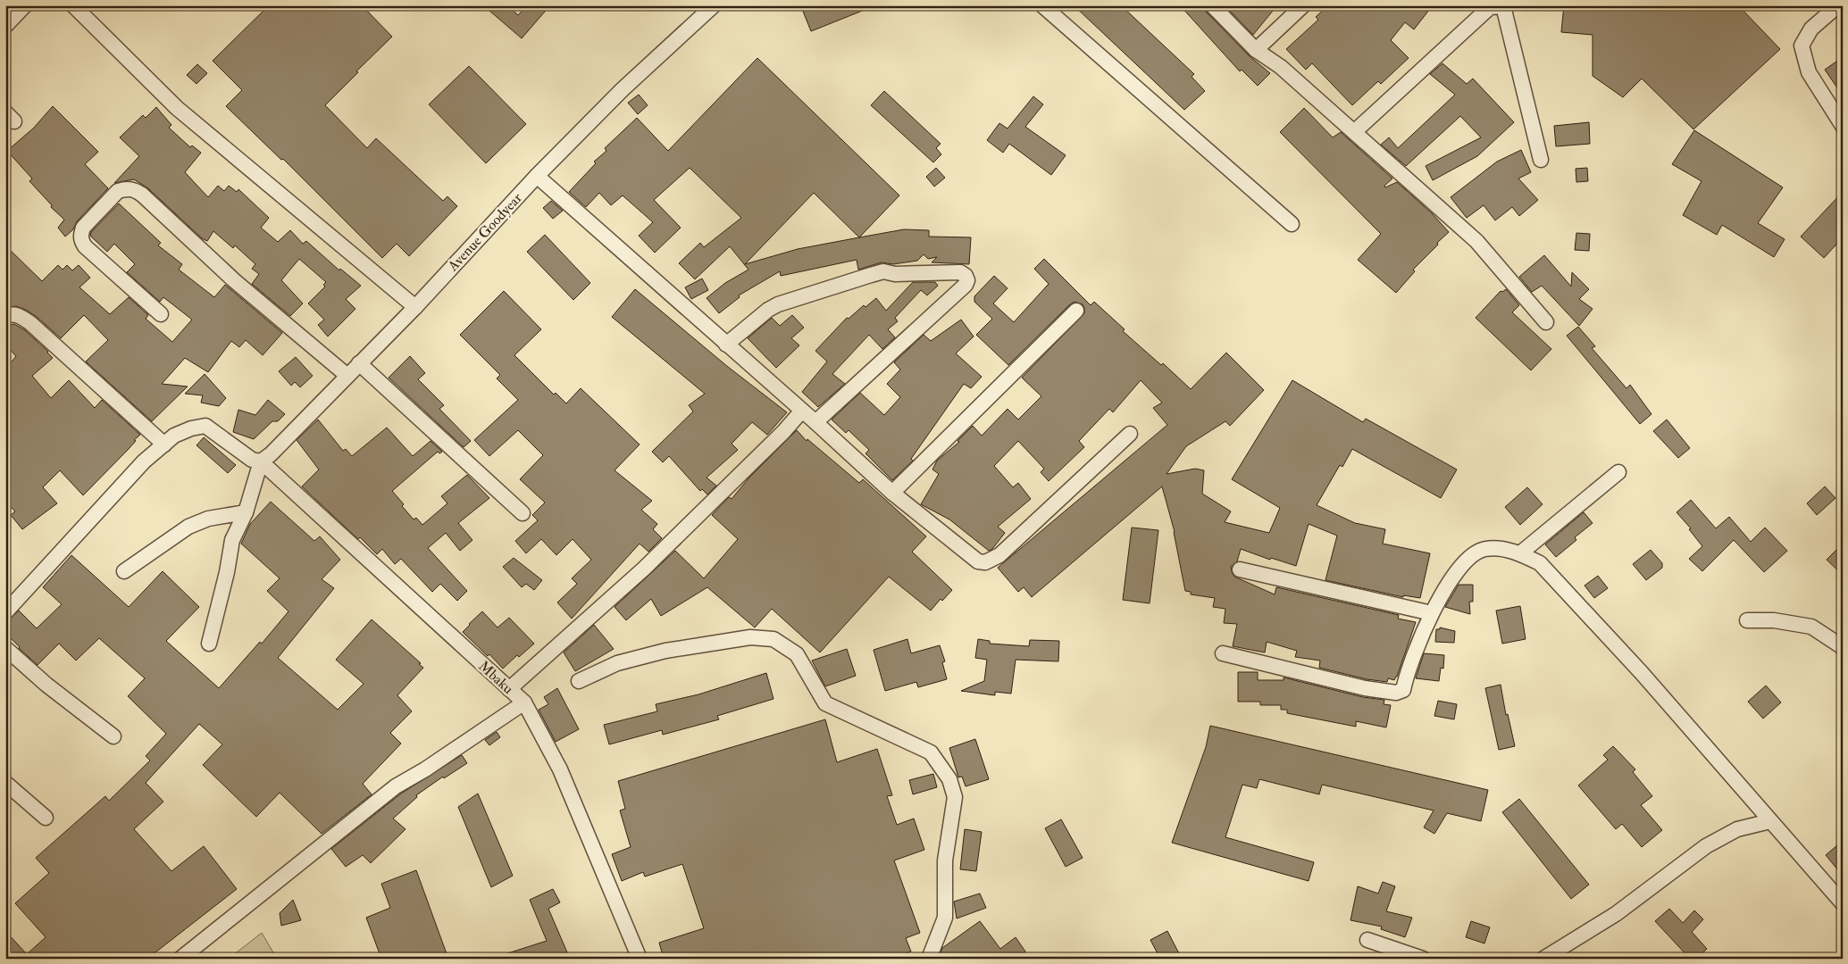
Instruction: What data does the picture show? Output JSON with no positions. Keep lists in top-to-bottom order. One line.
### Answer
{"streets":{"street":["Avenue Goodyear","Mbaku"]},"crossings":[["Avenue Goodyear","Mbaku"]]}
